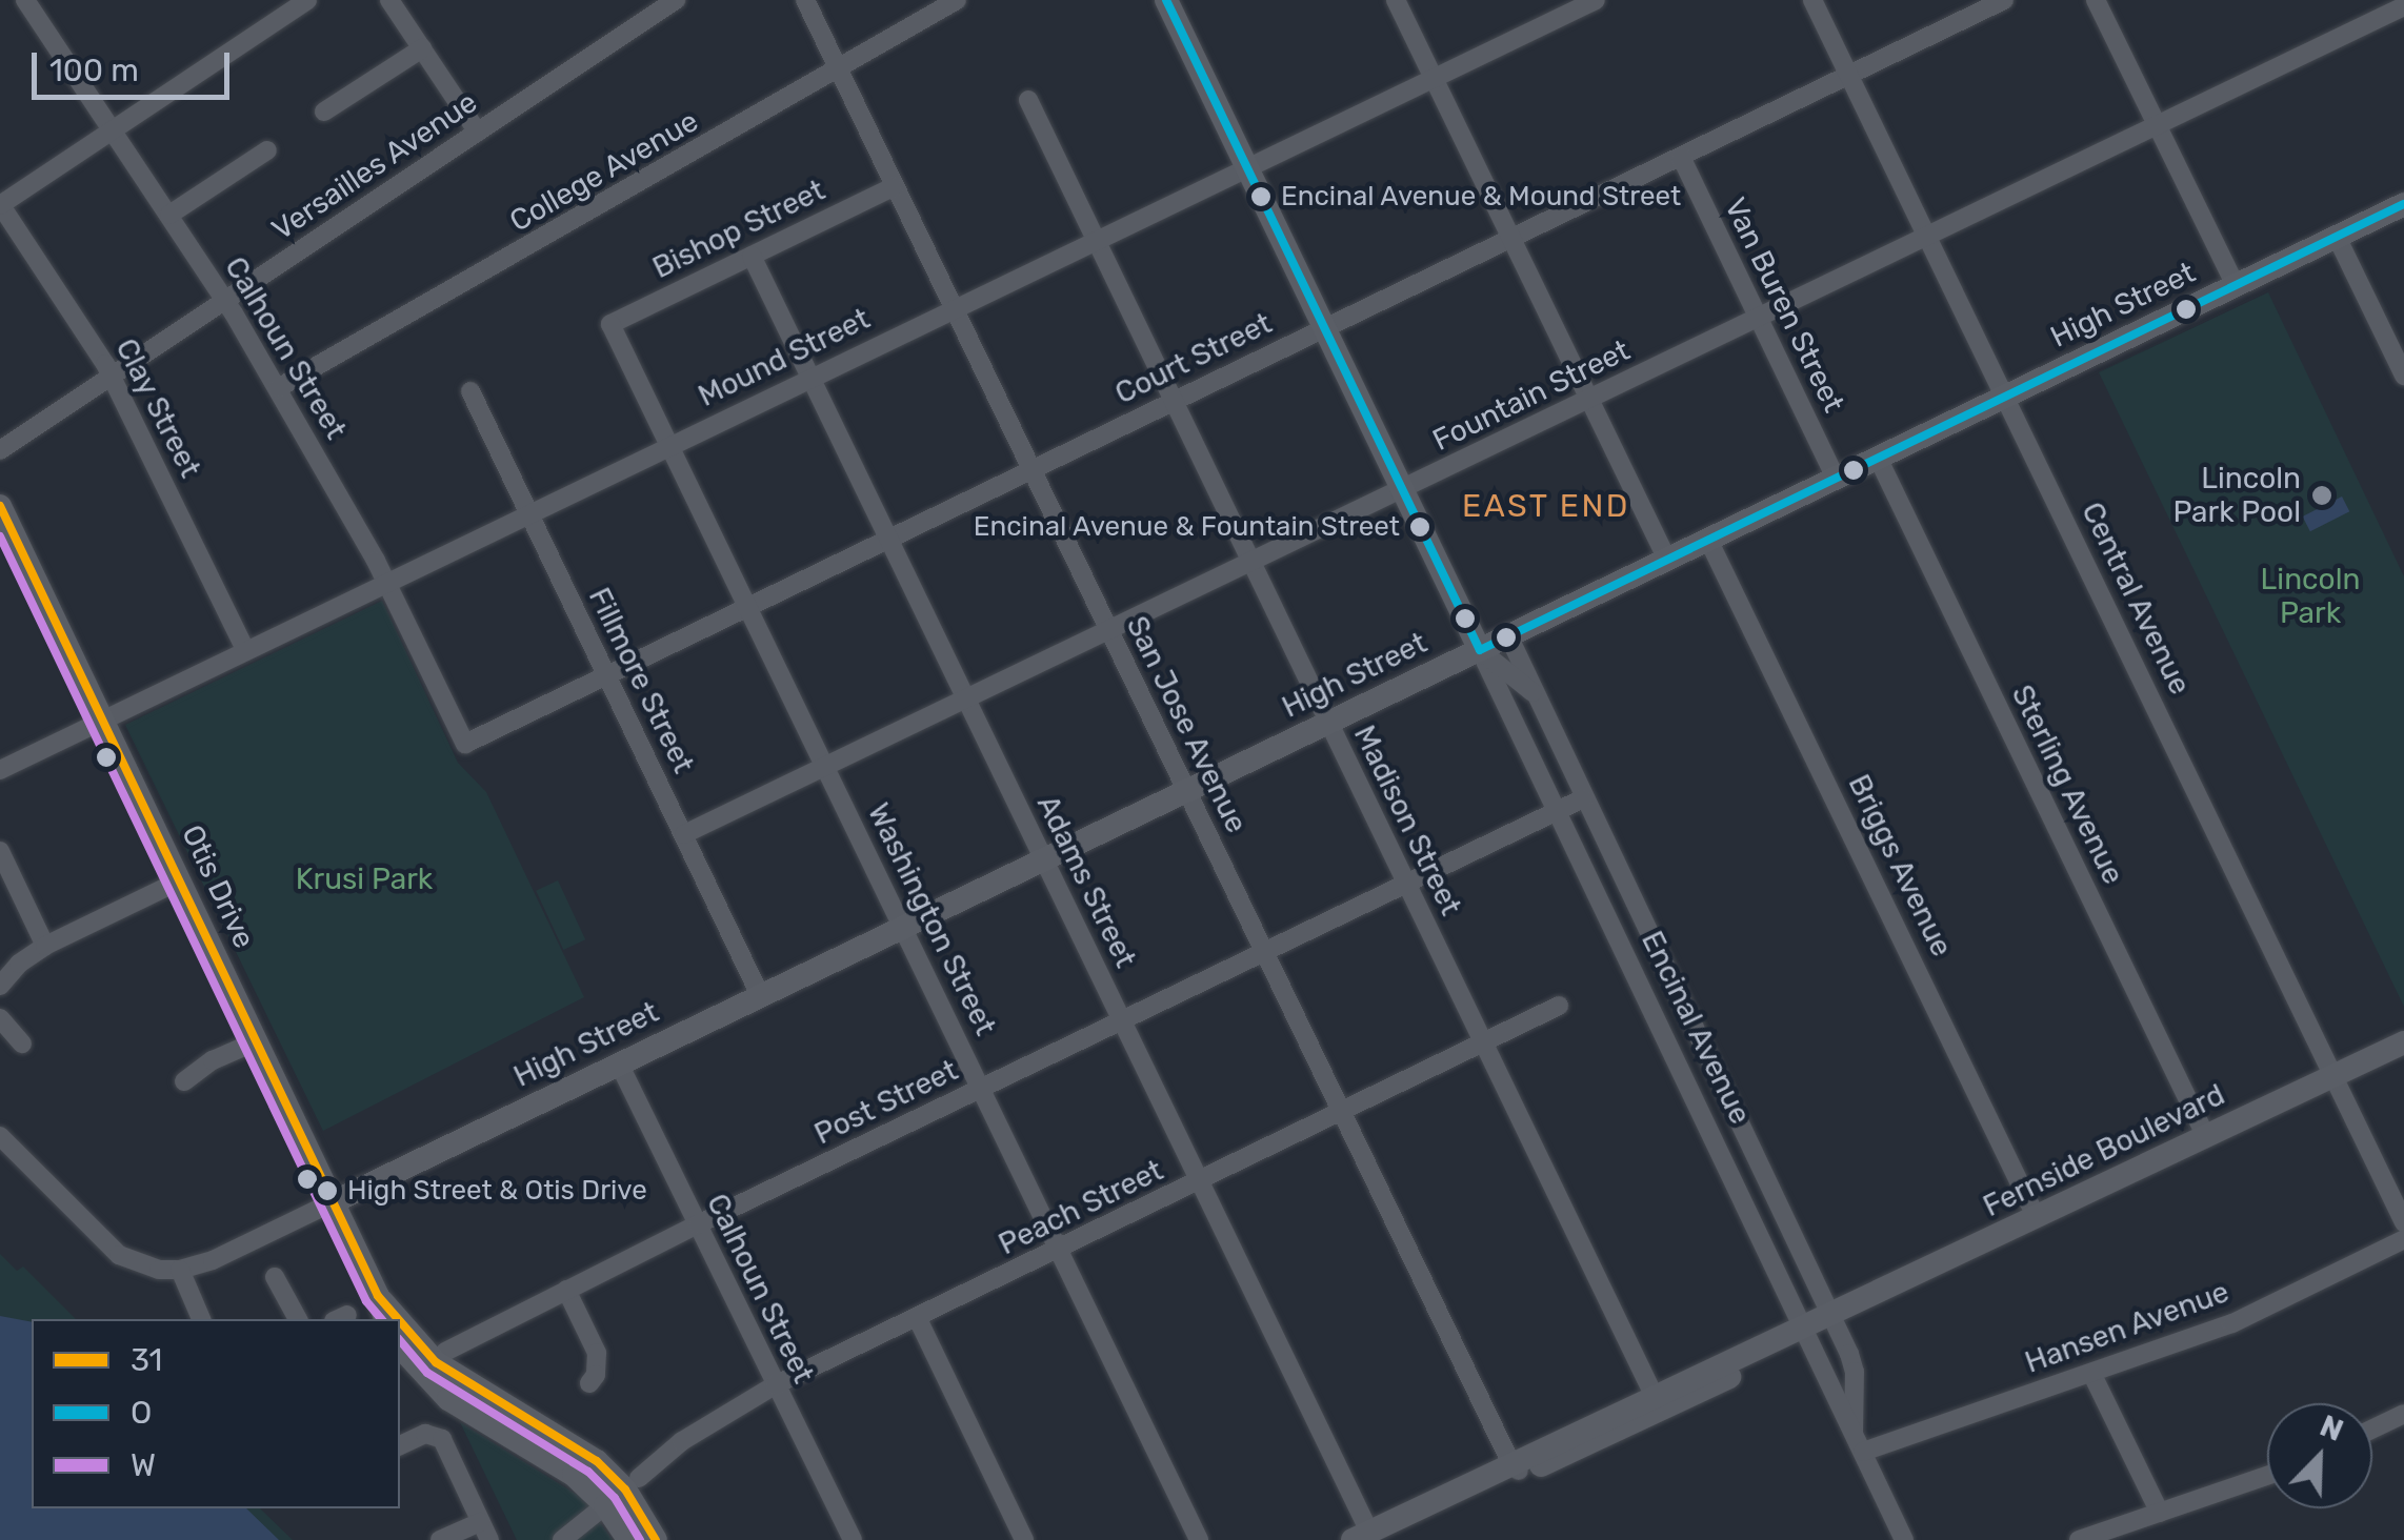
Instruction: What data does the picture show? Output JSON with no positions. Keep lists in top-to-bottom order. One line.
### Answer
{"streets":{"main road":["High Street","Otis Drive","Encinal Avenue","Fernside Boulevard"],"street":["Versailles Avenue","College Avenue","Bishop Street","Van Buren Street","Calhoun Street","Mound Street","Court Street","Fountain Street","Clay Street","Central Avenue","Fillmore Street","San Jose Avenue","Sterling Avenue","Madison Street","Briggs Avenue","Adams Street","Washington Street","Post Street","Peach Street","Hansen Avenue"]},"crossings":[["Versailles Avenue","Calhoun Street"],["Versailles Avenue","Clay Street"],["College Avenue","Calhoun Street"],["College Avenue","San Jose Avenue"],["Bishop Street","San Jose Avenue"],["Bishop Street","Adams Street"],["Bishop Street","Washington Street"],["Van Buren Street","High Street"],["Van Buren Street","Court Street"],["Van Buren Street","Fountain Street"],["High Street","Calhoun Street"],["High Street","Central Avenue"],["High Street","Fillmore Street"],["High Street","San Jose Avenue"],["High Street","Sterling Avenue"],["High Street","Madison Street"],["High Street","Briggs Avenue"],["High Street","Adams Street"],["High Street","Otis Drive"],["High Street","Washington Street"],["High Street","Encinal Avenue"],["Calhoun Street","Mound Street"],["Calhoun Street","Court Street"],["Calhoun Street","Post Street"],["Calhoun Street","Peach Street"],["Mound Street","Clay Street"],["Mound Street","Fillmore Street"],["Mound Street","San Jose Avenue"],["Mound Street","Madison Street"],["Mound Street","Adams Street"],["Mound Street","Otis Drive"],["Mound Street","Washington Street"],["Mound Street","Encinal Avenue"],["Court Street","Central Avenue"],["Court Street","Fillmore Street"],["Court Street","San Jose Avenue"],["Court Street","Madison Street"],["Court Street","Adams Street"],["Court Street","Washington Street"],["Court Street","Encinal Avenue"],["Fountain Street","Central Avenue"],["Fountain Street","Fillmore Street"],["Fountain Street","San Jose Avenue"],["Fountain Street","Madison Street"],["Fountain Street","Adams Street"],["Fountain Street","Washington Street"],["Fountain Street","Encinal Avenue"],["Central Avenue","Fernside Boulevard"],["San Jose Avenue","Post Street"],["San Jose Avenue","Fernside Boulevard"],["San Jose Avenue","Peach Street"],["Sterling Avenue","Fernside Boulevard"],["Madison Street","Post Street"],["Madison Street","Fernside Boulevard"],["Madison Street","Peach Street"],["Briggs Avenue","Fernside Boulevard"],["Adams Street","Post Street"],["Adams Street","Fernside Boulevard"],["Adams Street","Peach Street"],["Washington Street","Post Street"],["Washington Street","Peach Street"],["Encinal Avenue","Post Street"],["Encinal Avenue","Fernside Boulevard"],["Encinal Avenue","Hansen Avenue"]],"districts":["EAST END"],"parks":["Lincoln Park","Krusi Park"],"places":["Encinal Avenue & Mound Street","Lincoln Park Pool","Encinal Avenue & Fountain Street","High Street & Otis Drive"],"lines":["transit line O","transit line 31","transit line W"],"legend":["31","O","W"],"scale_bar":"100 m","north":"top right"}
